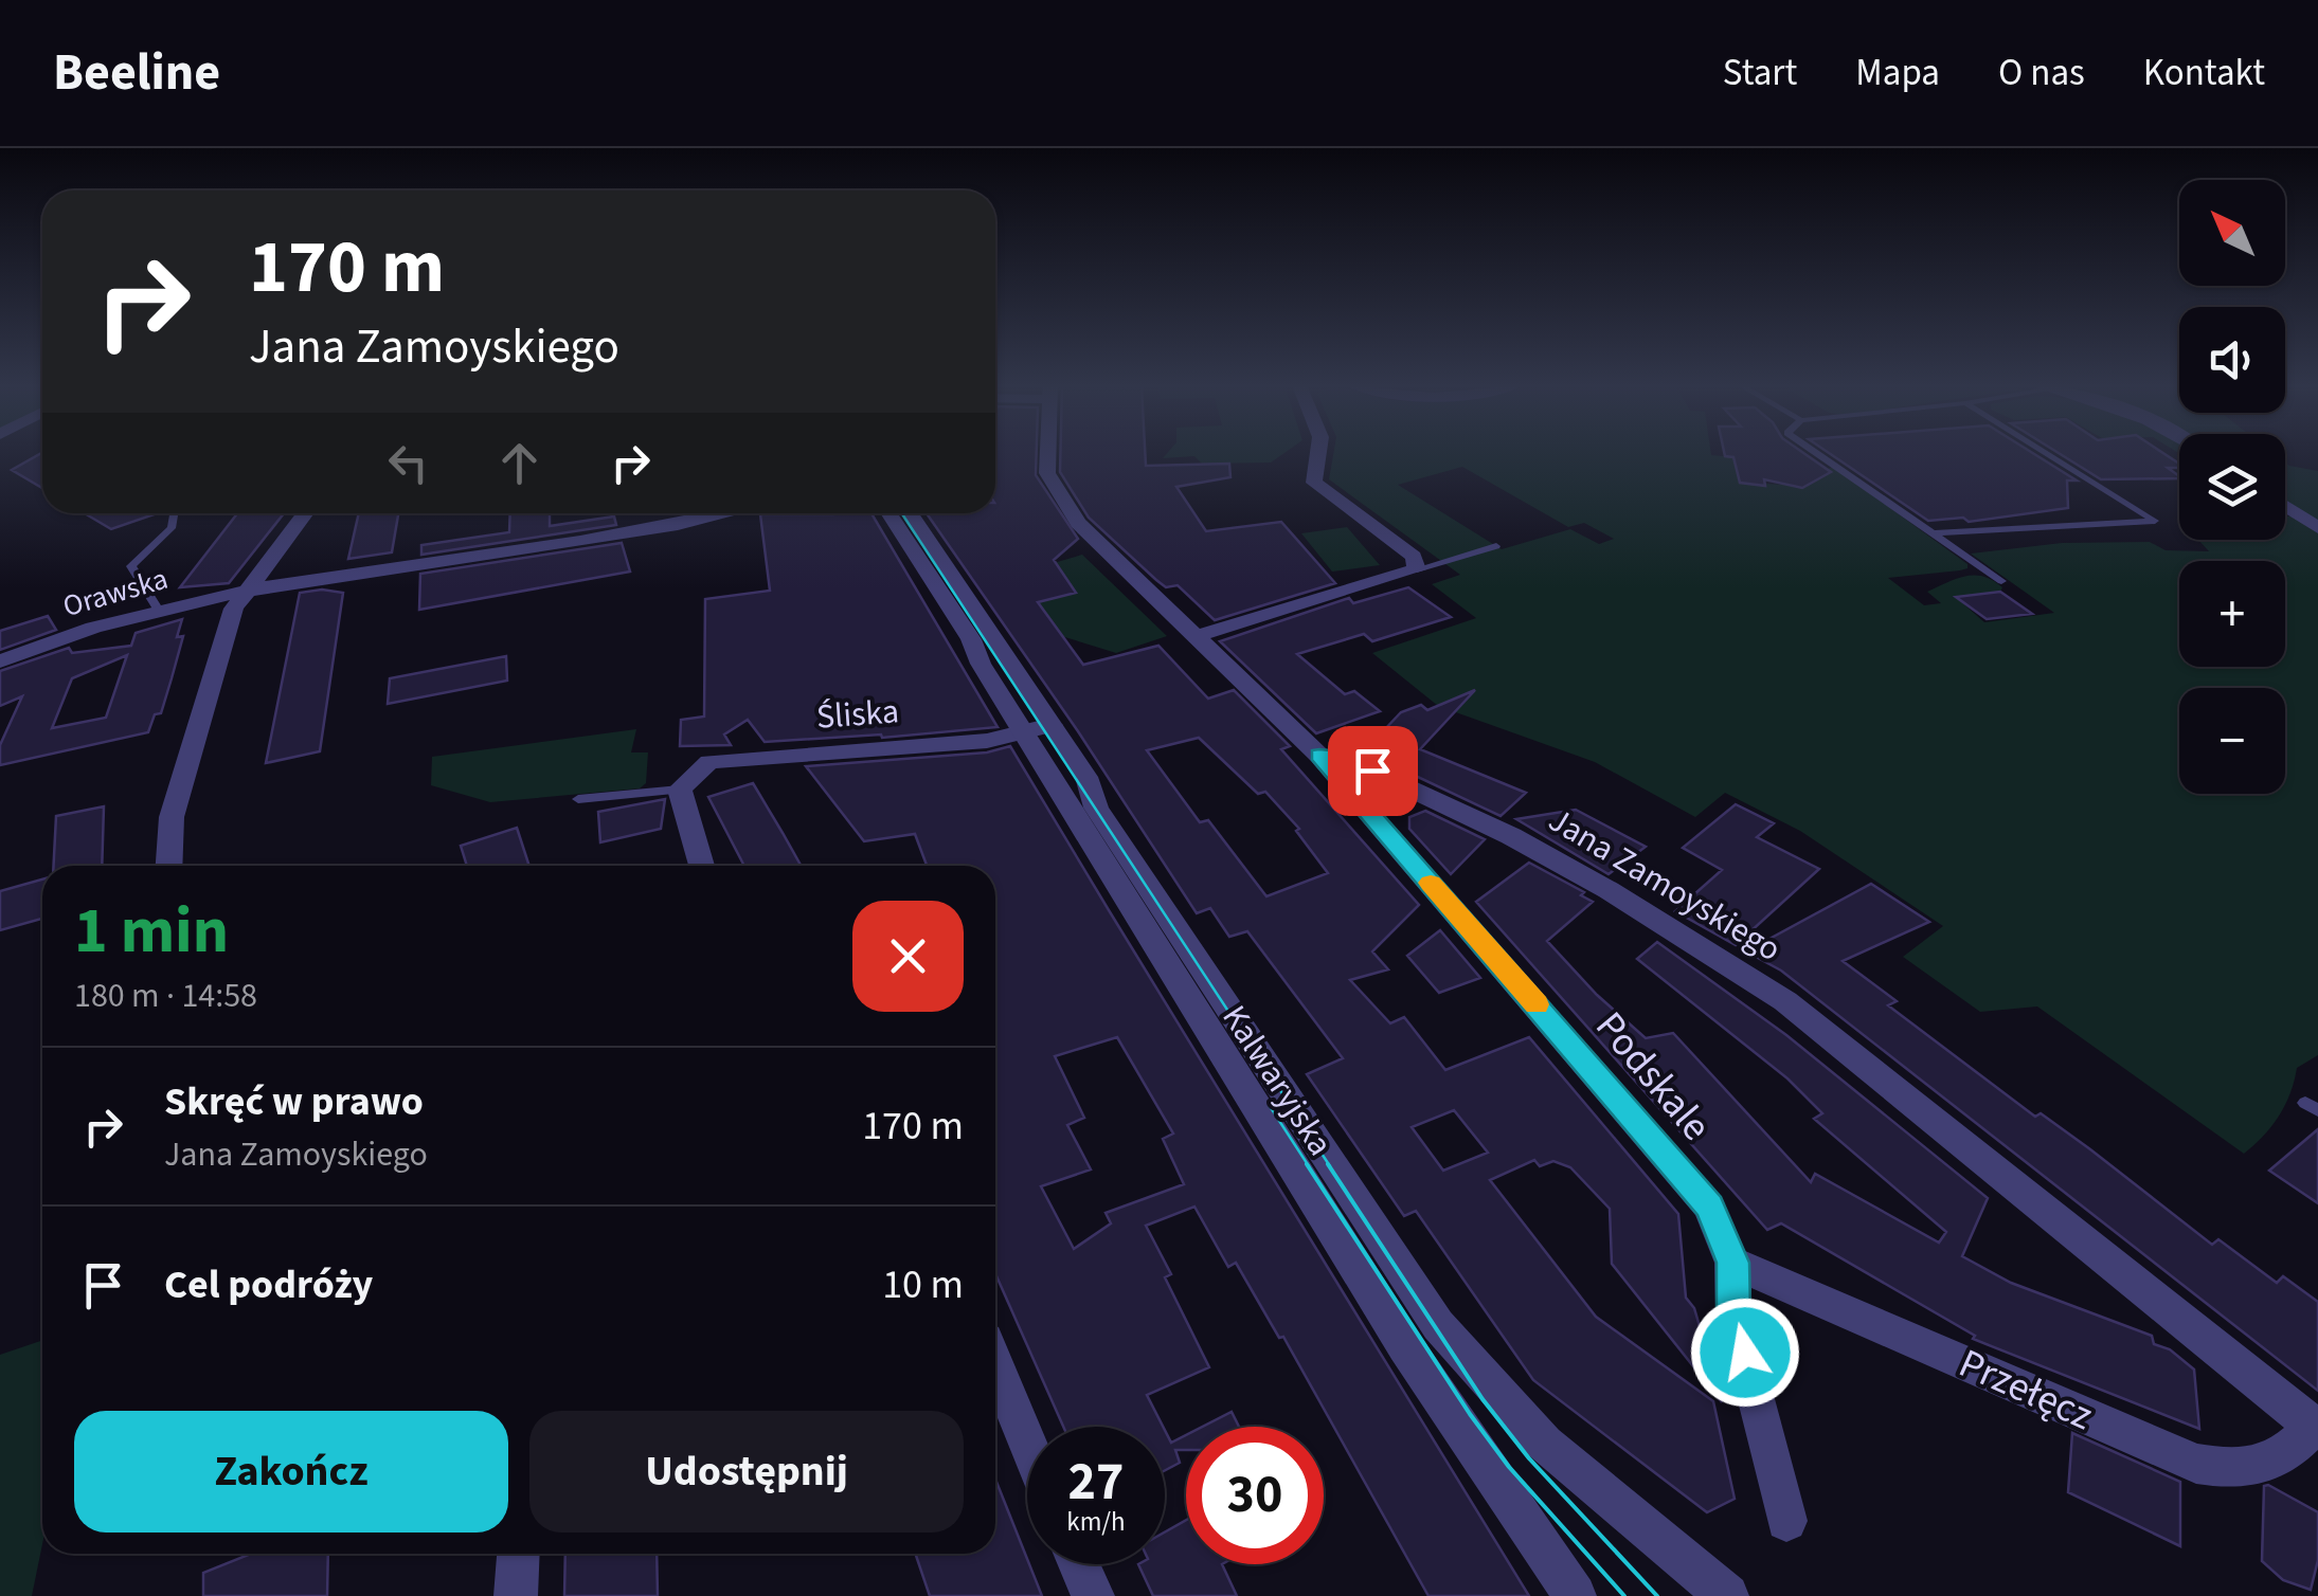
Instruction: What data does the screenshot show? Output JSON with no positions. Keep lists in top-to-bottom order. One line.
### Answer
{"streets":{"street":["Orawska","Śliska","Jana Zamoyskiego","Podskale","Kalwaryjska","Przełęcz"]},"crossings":[["Śliska","Kalwaryjska"],["Jana Zamoyskiego","Podskale"],["Jana Zamoyskiego","Przełęcz"],["Podskale","Przełęcz"]],"north":"top left","page":{"header":"Beeline","nav":["Start","Mapa","O nas","Kontakt"],"map_buttons":["+","−"],"turn":["170 m","Jana Zamoyskiego"],"heading":["1 min","180 m · 14:58"],"list":[{"name":"Skręć w prawo","note":"Jana Zamoyskiego","value":"170 m"},{"name":"Cel podróży","value":"10 m"}],"buttons":["Zakończ","Udostępnij"],"speed":"27 km/h","limit":"30"}}
